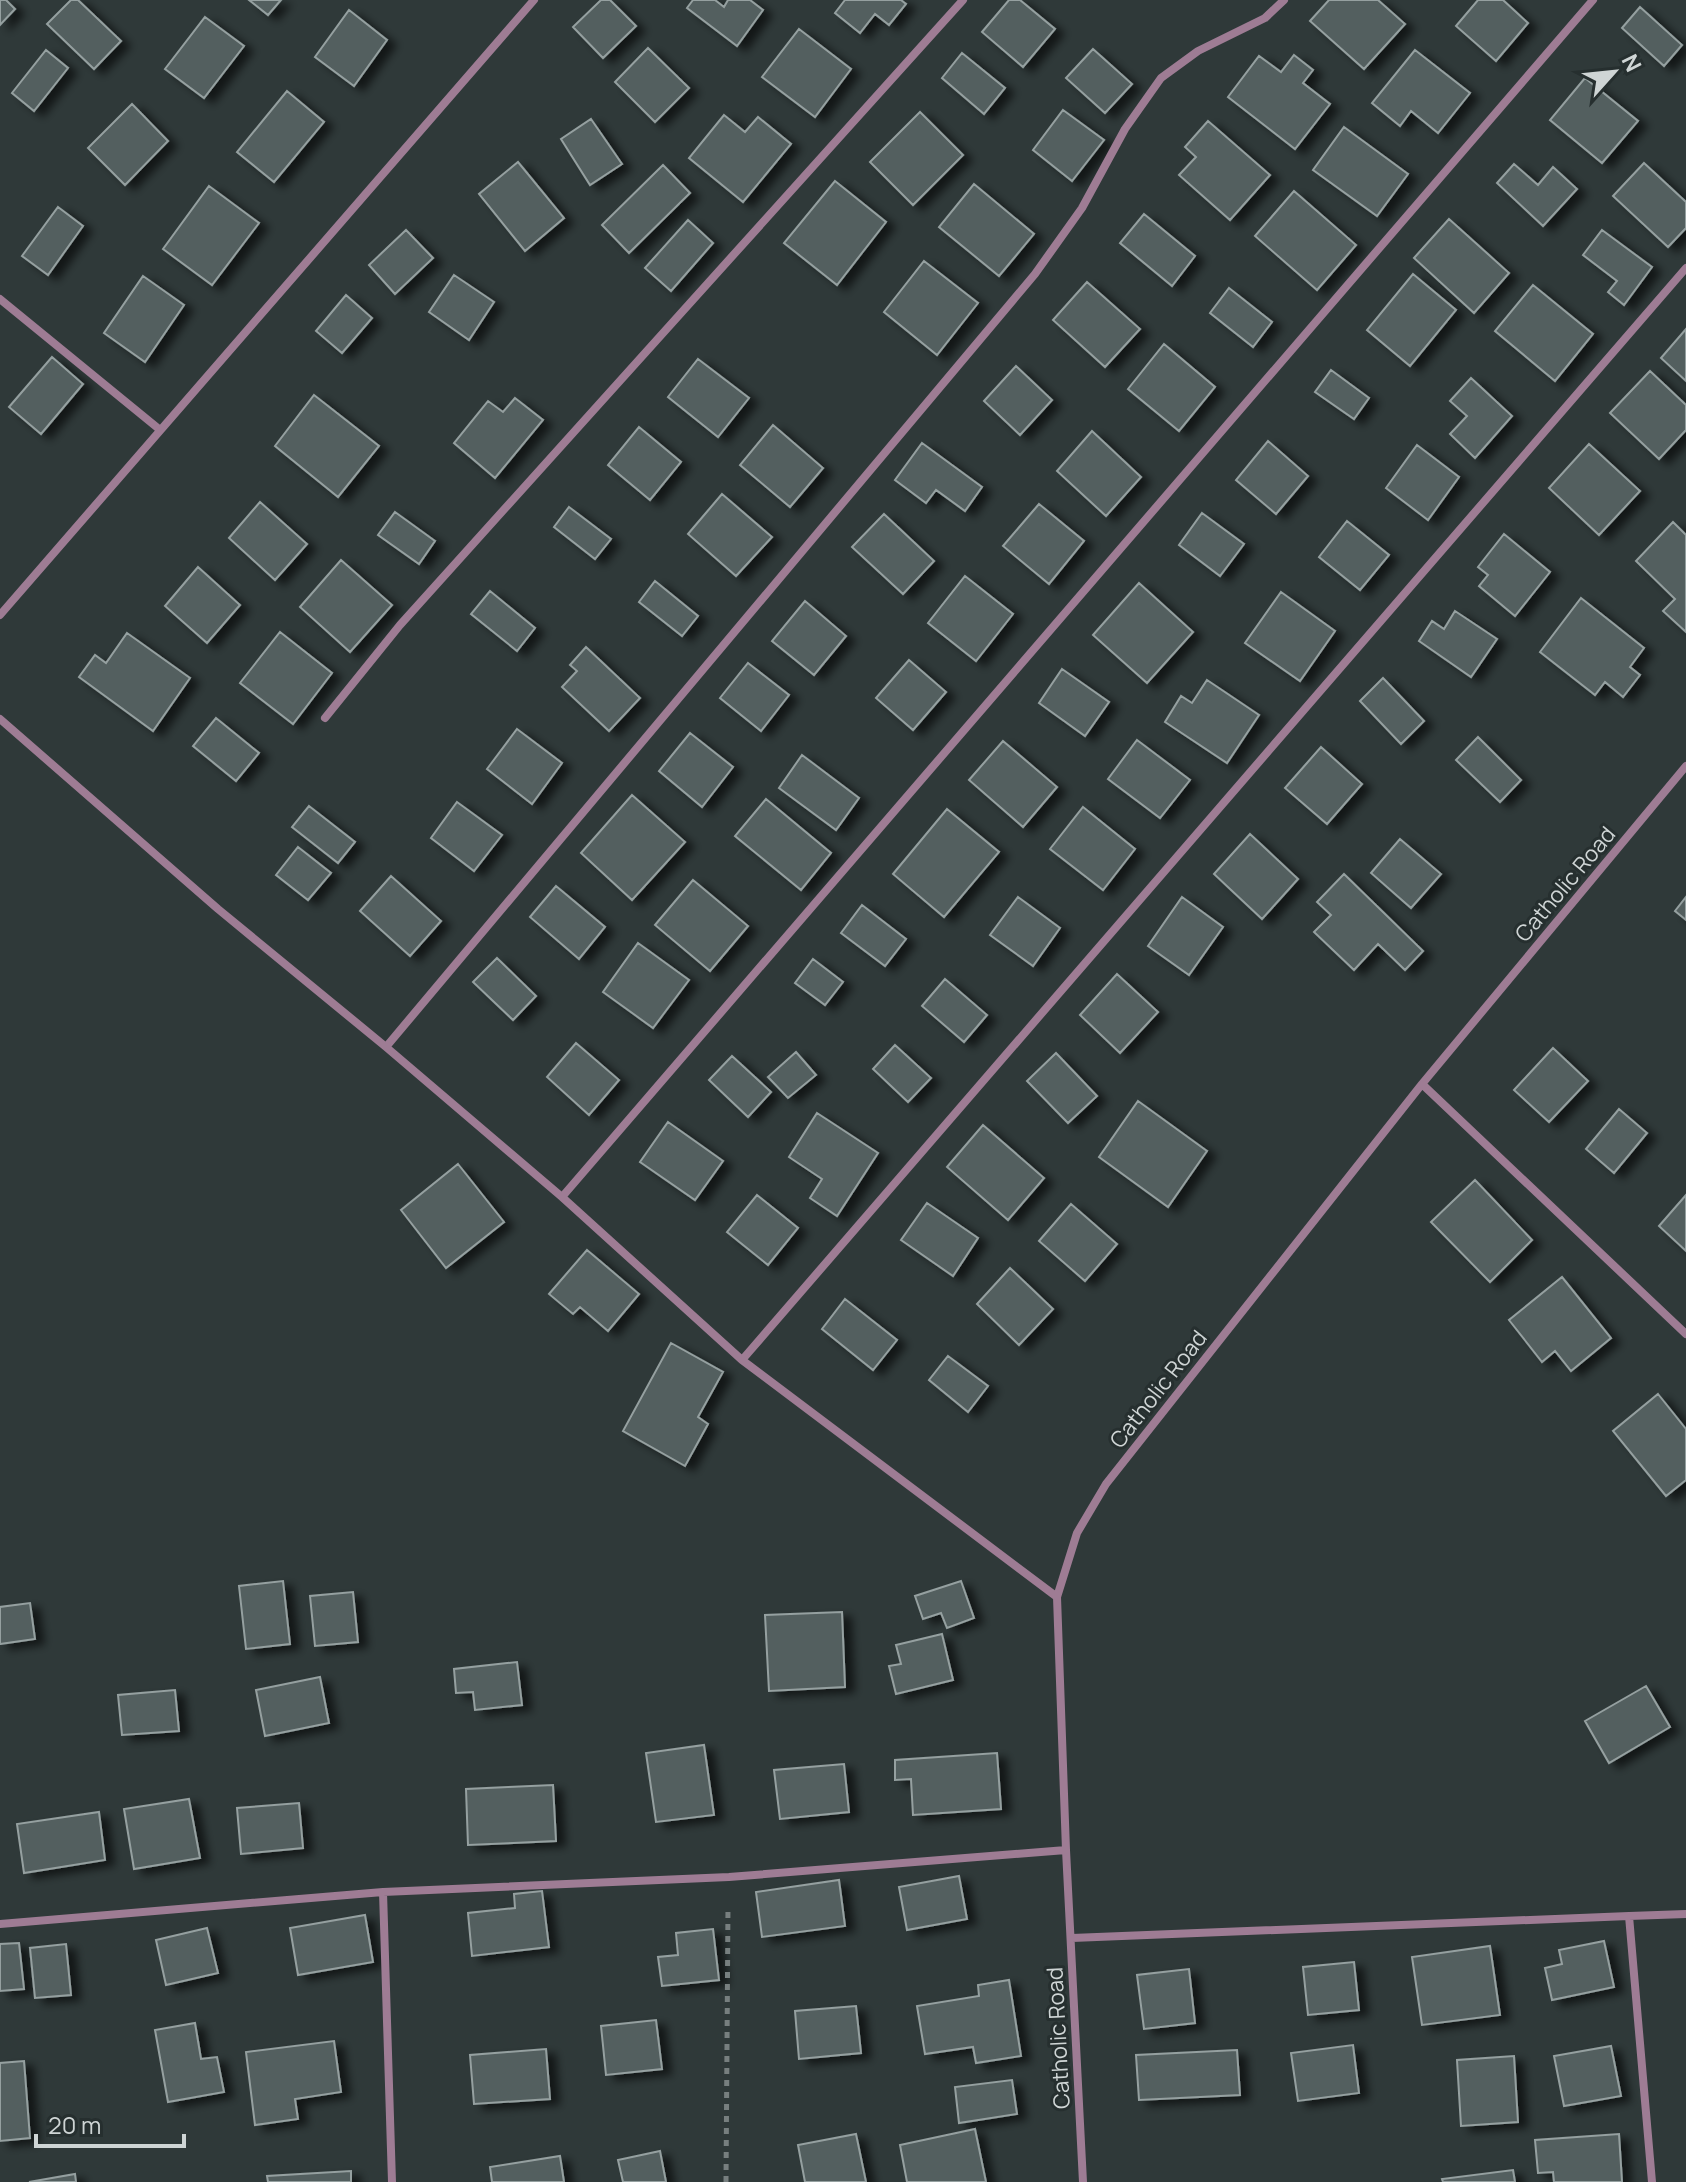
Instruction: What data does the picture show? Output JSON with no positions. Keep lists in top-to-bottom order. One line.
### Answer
{"streets":{"street":["Catholic Road"]},"scale_bar":"20 m","north":"top right"}
